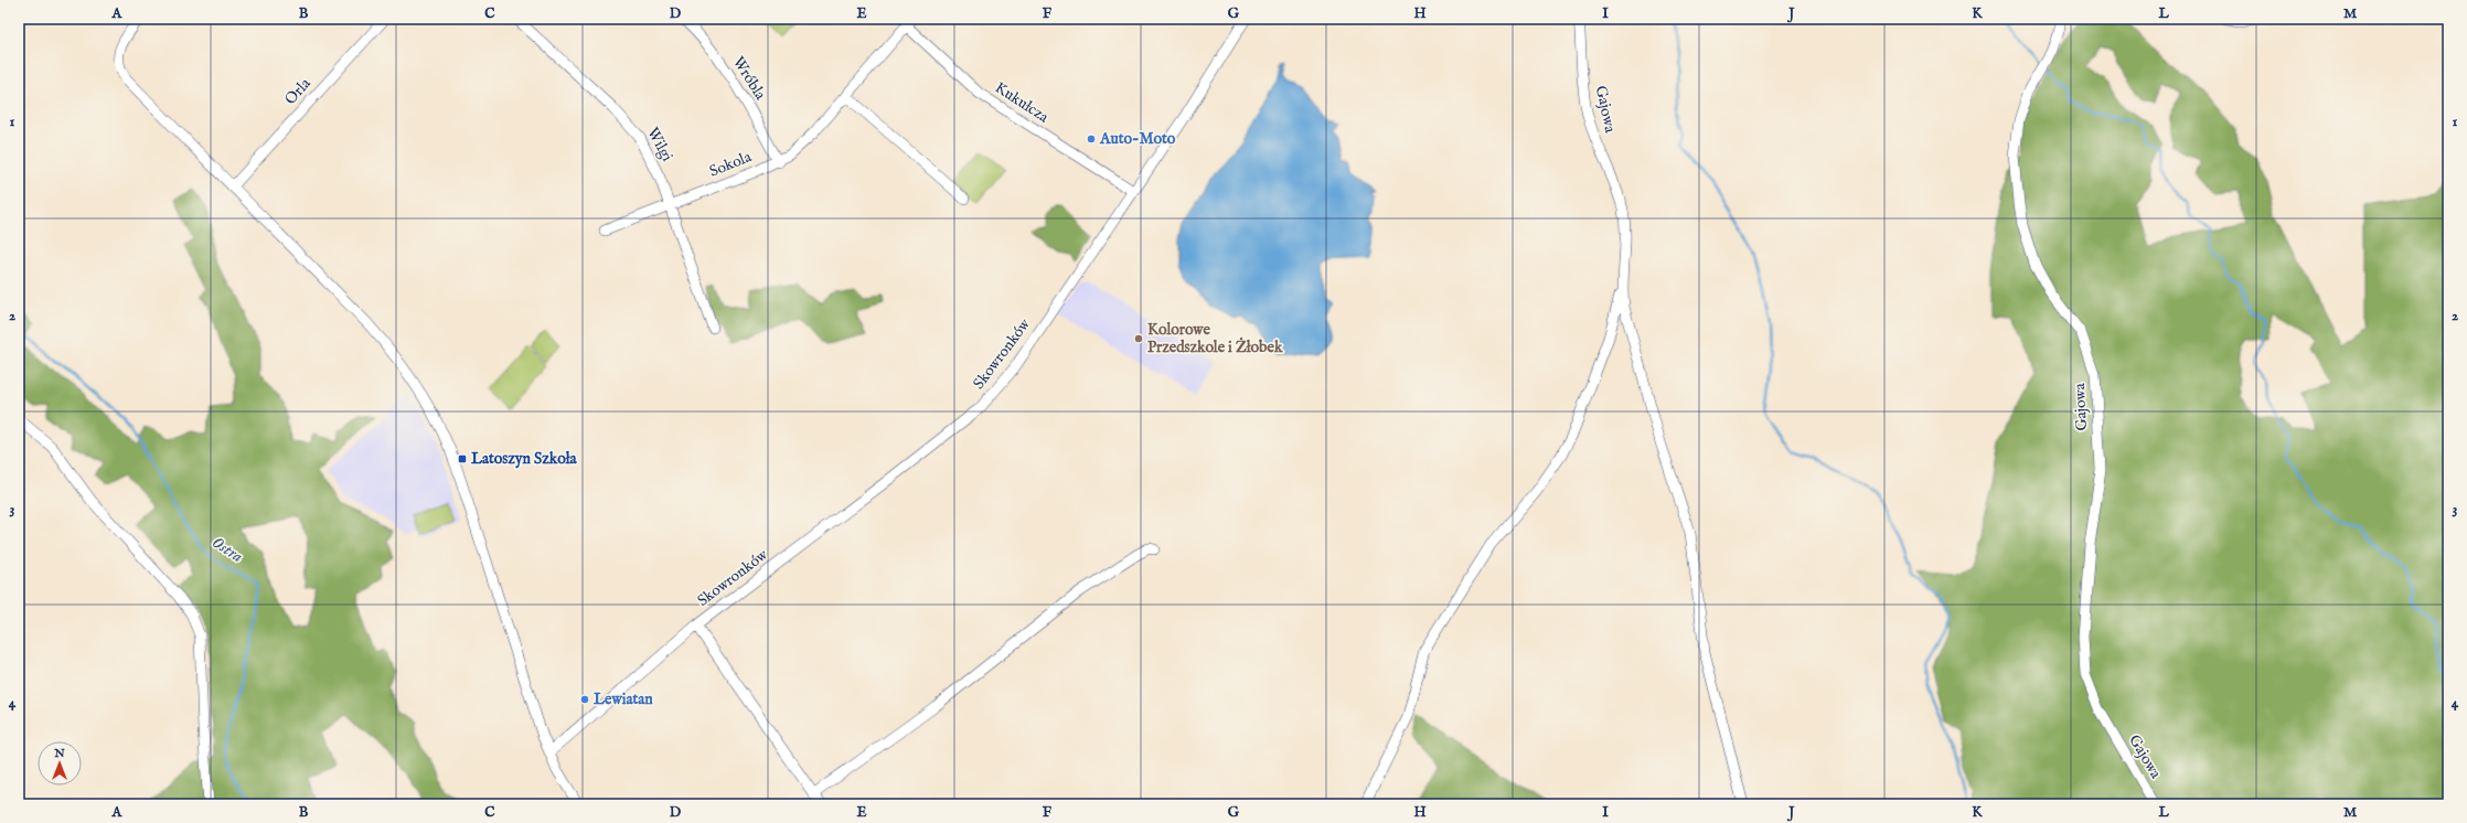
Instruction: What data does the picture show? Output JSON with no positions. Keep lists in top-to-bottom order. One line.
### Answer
{"streets":{"street":["Wróbla","Orla","Kukułcza","Gajowa","Wilgi","Sokola","Skowronków"]},"crossings":[["Wróbla","Sokola"],["Kukułcza","Sokola"],["Kukułcza","Skowronków"],["Wilgi","Sokola"]],"water":["Ostra"],"places":{"other":["Auto-Moto","Kolorowe Przedszkole i Żłobek","Lewiatan"],"transit":["Latoszyn Szkoła"]},"north":"top","grid":{"columns":["A","B","C","D","E","F","G","H","I","J","K","L","M"],"rows":["1","2","3","4"]}}
